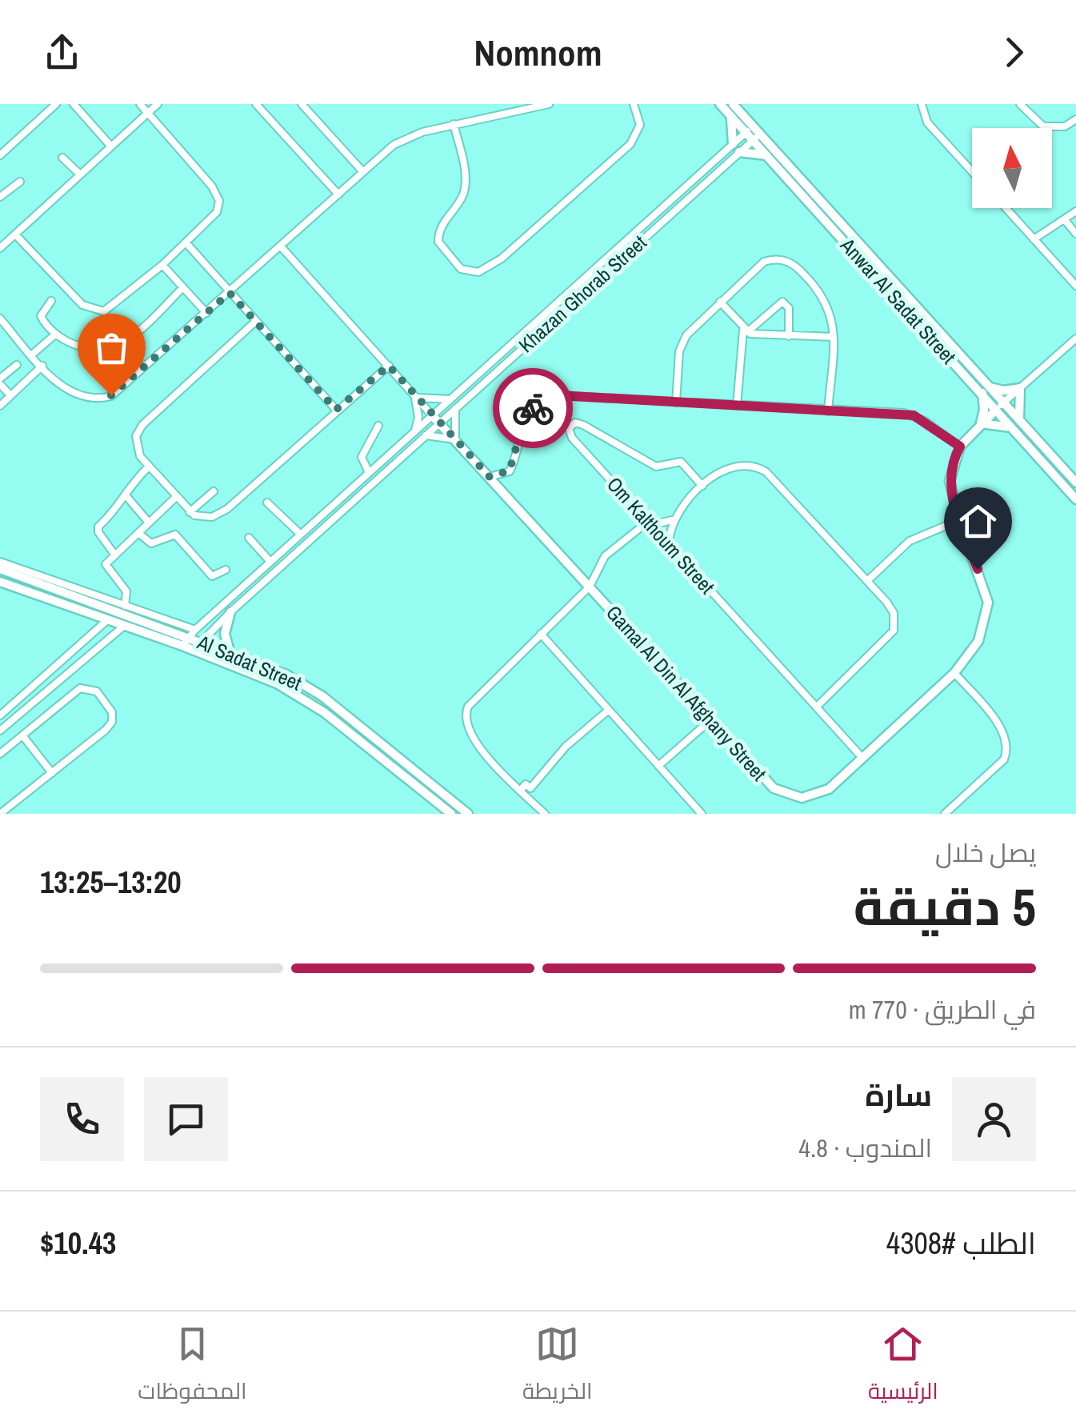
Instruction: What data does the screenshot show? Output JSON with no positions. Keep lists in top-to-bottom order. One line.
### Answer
{"streets":{"street":["Khazan Ghorab Street","Anwar Al Sadat Street","Om Kalthoum Street","Al Sadat Street","Gamal Al Din Al Afghany Street"]},"crossings":[["Khazan Ghorab Street","Anwar Al Sadat Street"],["Khazan Ghorab Street","Al Sadat Street"],["Khazan Ghorab Street","Gamal Al Din Al Afghany Street"],["Anwar Al Sadat Street","Gamal Al Din Al Afghany Street"],["Om Kalthoum Street","Gamal Al Din Al Afghany Street"]],"north":"top","page":{"header":"Nomnom","heading":["5 دقيقة","يصل خلال","13:20–13:25"],"panel":["سارة","المندوب · 4.8","الطلب #4308","$10.43"],"bar":"في الطريق · 770 m","tabs":["الرئيسية","الخريطة","المحفوظات"]}}
